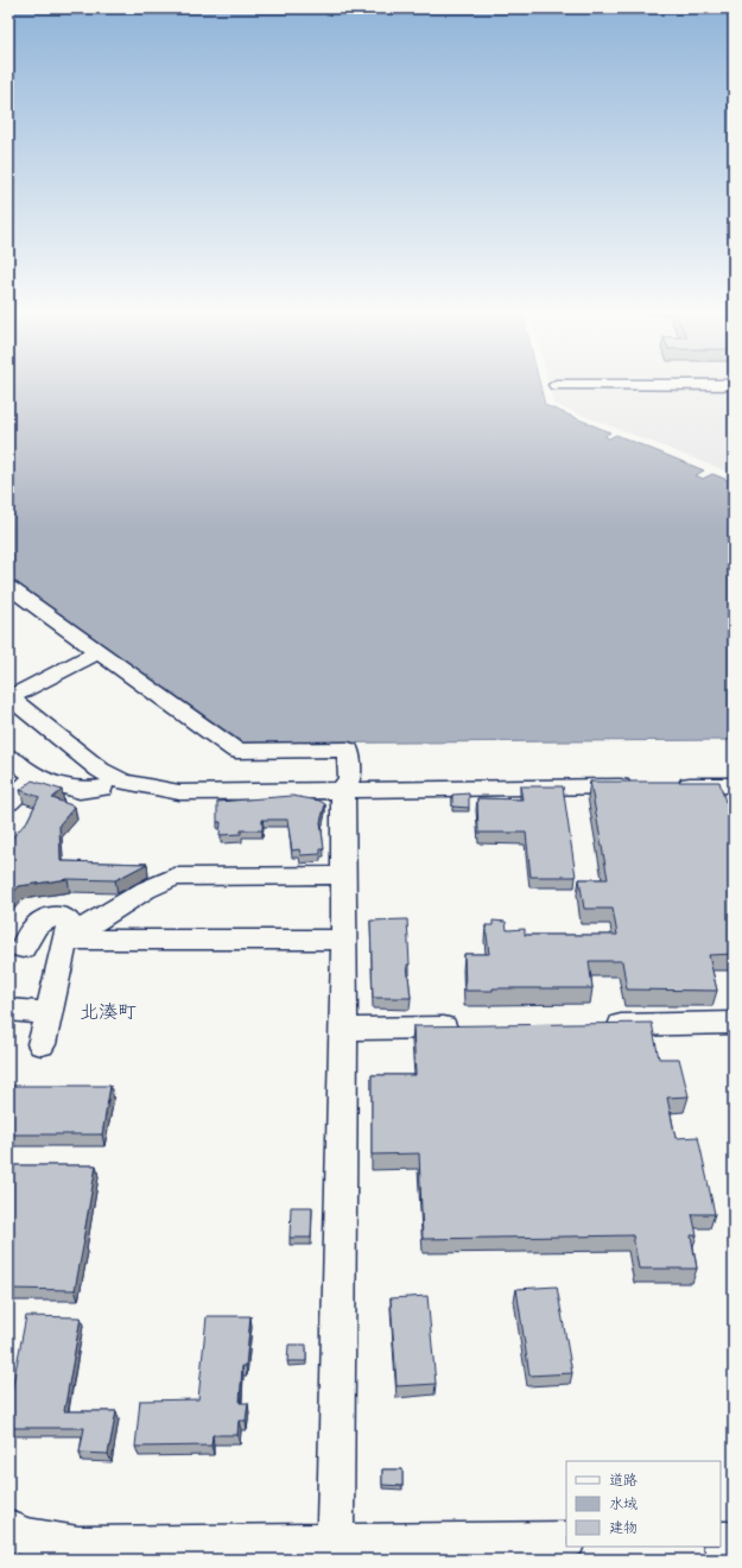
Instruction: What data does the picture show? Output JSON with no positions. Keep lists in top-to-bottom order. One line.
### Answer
{"districts":["北湊町"],"legend":["道路","水域","建物"]}
